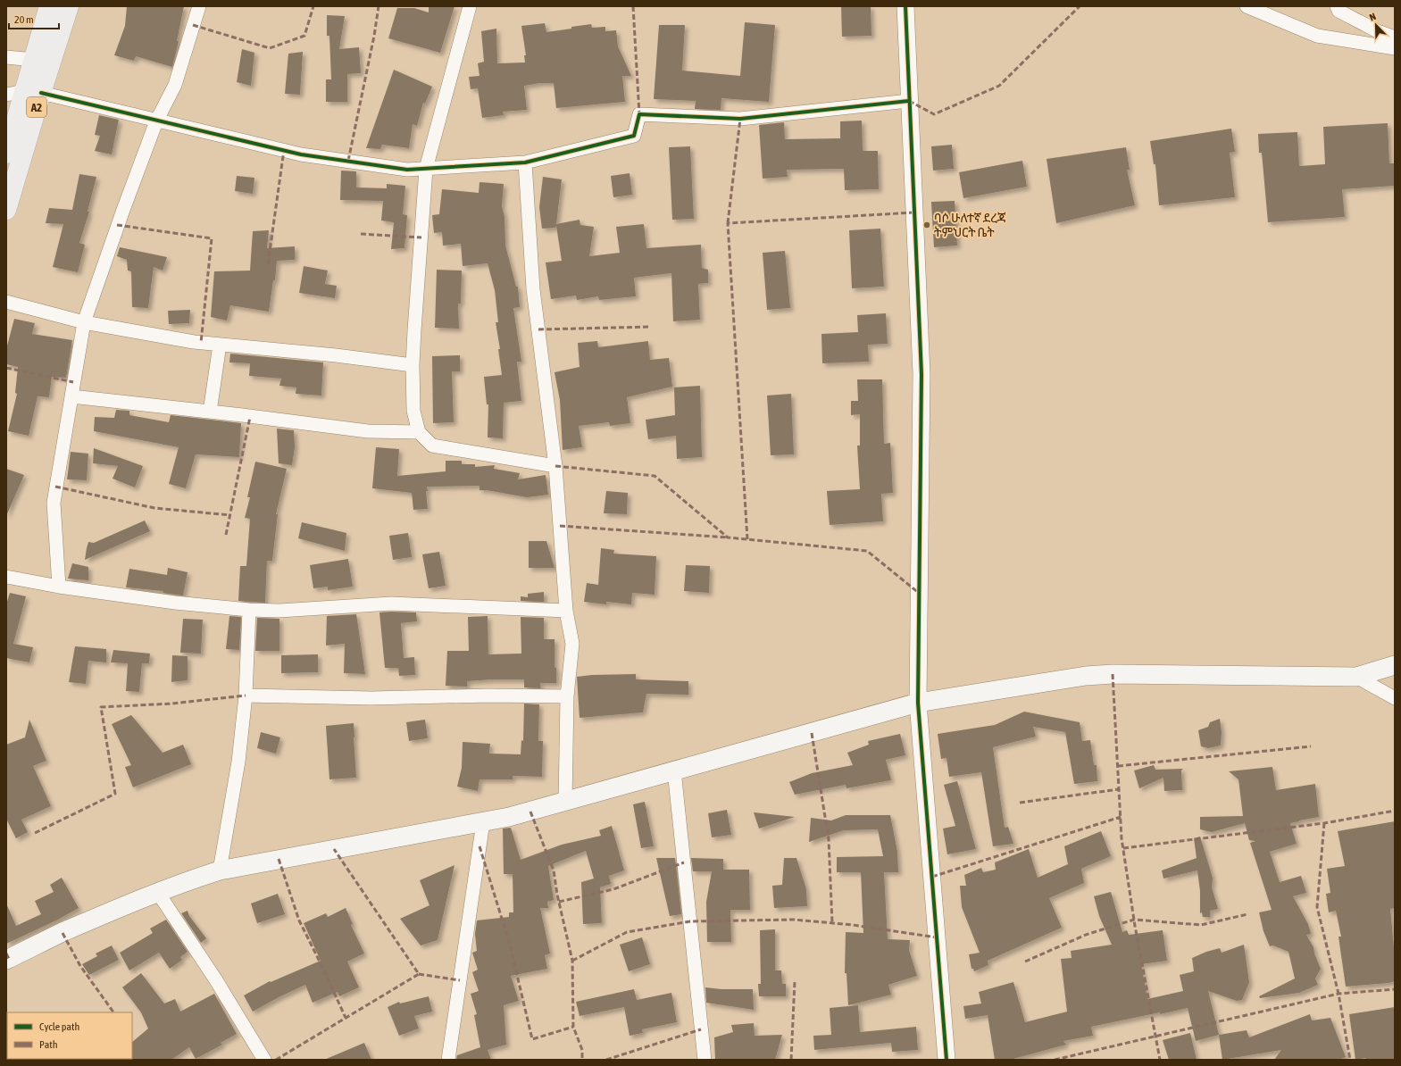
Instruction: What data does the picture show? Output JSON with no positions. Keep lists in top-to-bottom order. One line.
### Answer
{"streets":{"highway":["A2"]},"places":["ባሶ ሁለተኛ ደረጃ ትምህርት ቤት"],"legend":["Cycle path","Path"],"scale_bar":"20 m","north":"top left"}
